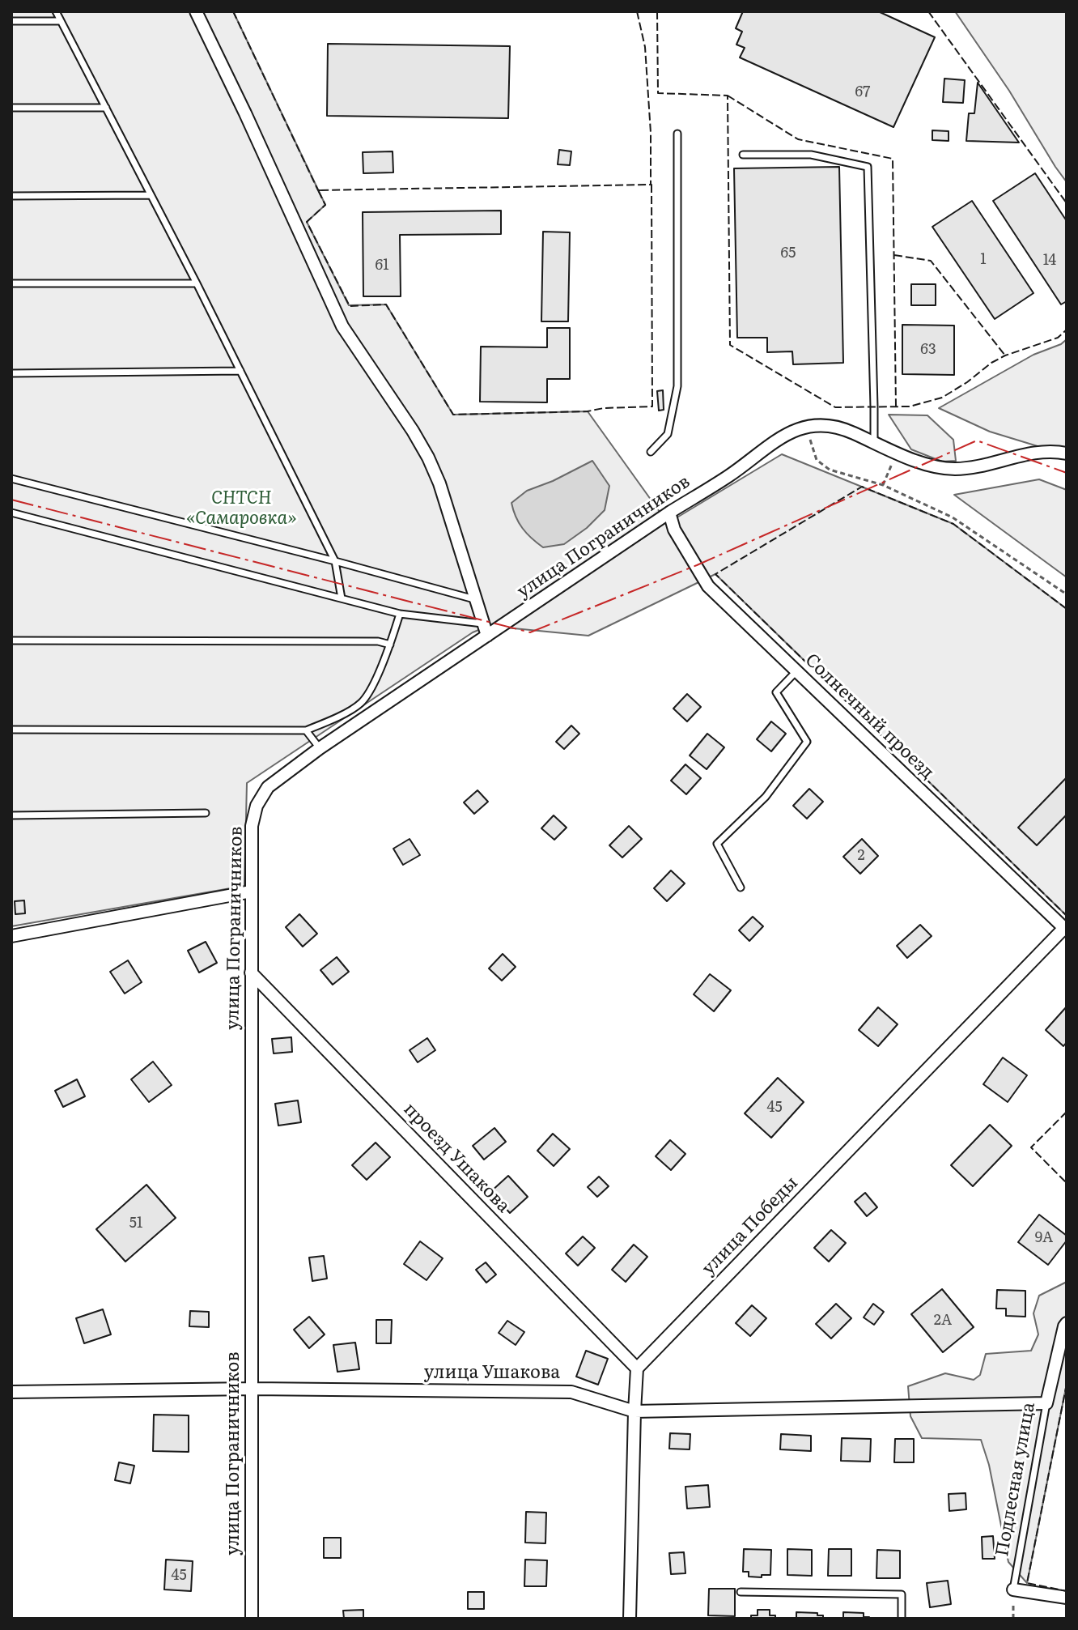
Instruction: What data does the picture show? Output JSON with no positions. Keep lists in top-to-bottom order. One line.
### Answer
{"streets":{"street":["улица Пограничников","Солнечный проезд","проезд Ушакова","улица Победы","улица Ушакова","Подлесная улица"]},"crossings":[["улица Пограничников","Солнечный проезд"],["улица Пограничников","проезд Ушакова"],["улица Пограничников","улица Ушакова"],["Солнечный проезд","улица Победы"],["проезд Ушакова","улица Победы"],["улица Ушакова","Подлесная улица"]],"parks":["СНТСН «Самаровка»"],"house_numbers":["67","65","1","14","61","63","2","45","51","9А","2А","45"]}
